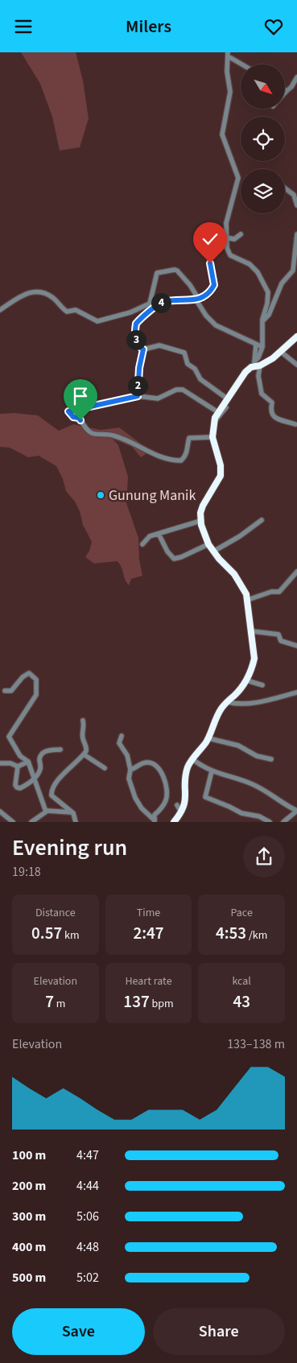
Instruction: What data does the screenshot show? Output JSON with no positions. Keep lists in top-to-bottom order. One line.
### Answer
{"places":["Gunung Manik"],"north":"bottom right","page":{"header":"Milers","pins":["4","3","2"],"heading":["Evening run","19:18"],"stats":[["Distance","0.57 km"],["Time","2:47"],["Pace","4:53 /km"],["Elevation","7 m"],["Heart rate","137 bpm"],["kcal","43"]],"chart":["Elevation","133–138 m"],"list":[{"name":"100 m","note":"4:47"},{"name":"200 m","note":"4:44"},{"name":"300 m","note":"5:06"},{"name":"400 m","note":"4:48"},{"name":"500 m","note":"5:02"}],"buttons":["Save","Share"]}}
